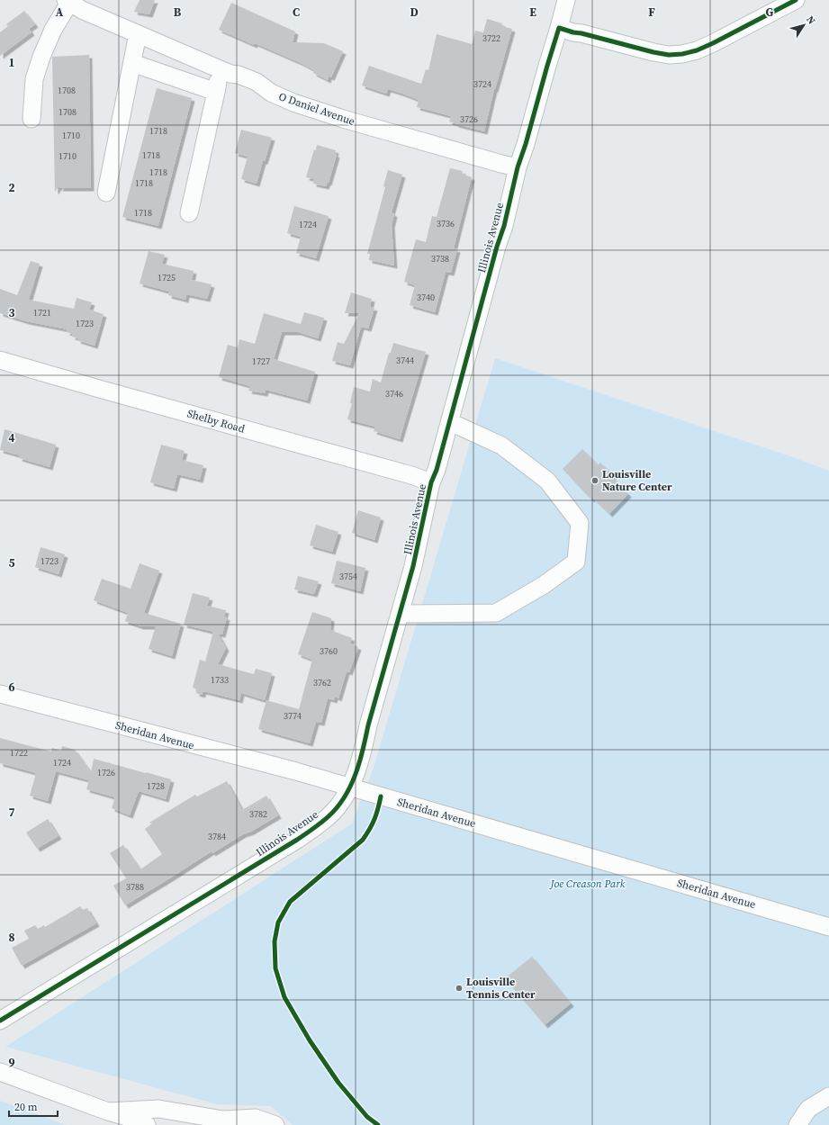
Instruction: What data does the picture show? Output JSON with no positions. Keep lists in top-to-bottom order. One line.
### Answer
{"streets":{"street":["O Daniel Avenue","Illinois Avenue","Shelby Road","Sheridan Avenue"]},"crossings":[["O Daniel Avenue","Illinois Avenue"],["Illinois Avenue","Shelby Road"],["Illinois Avenue","Sheridan Avenue"]],"parks":["Joe Creason Park"],"places":["Louisville Nature Center","Louisville Tennis Center"],"house_numbers":["3722","3724","1708","1708","3726","1718","1710","1718","1710","1718","1718","1718","3736","1724","3738","1725","3740","1721","1723","3744","1727","3746","1723","3754","3760","1733","3762","3774","1722","1724","1726","1728","3782","3784","3788"],"scale_bar":"20 m","north":"top right","grid":{"columns":["A","B","C","D","E","F","G"],"rows":["1","2","3","4","5","6","7","8","9"]}}
